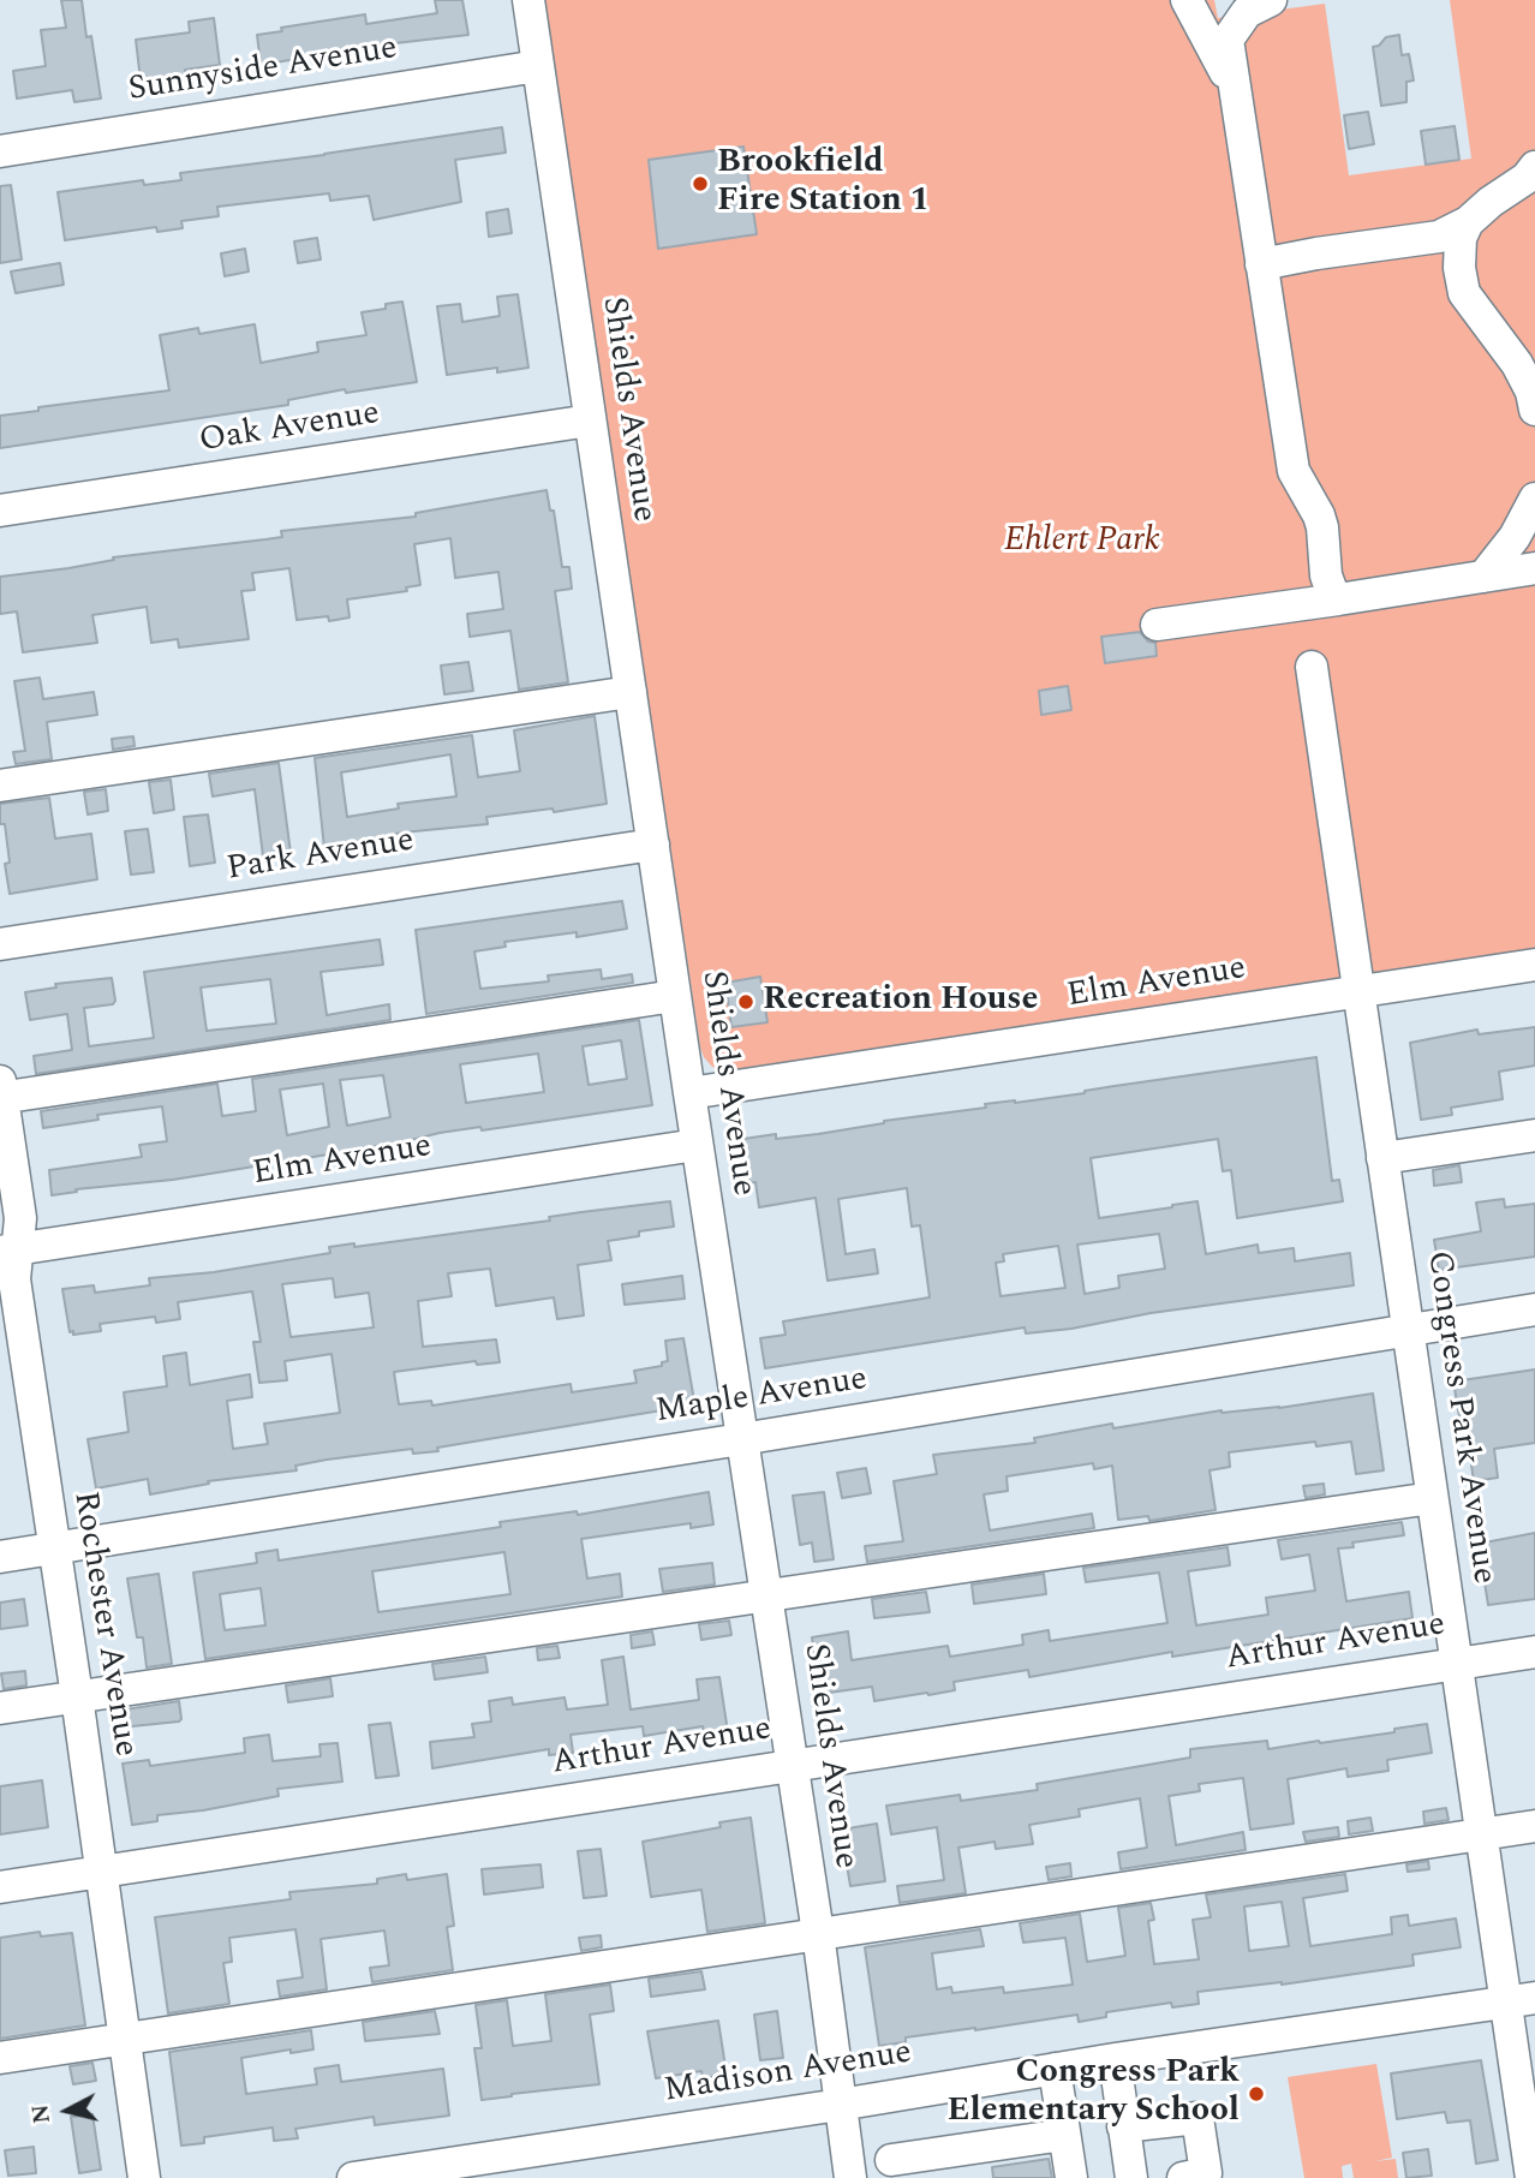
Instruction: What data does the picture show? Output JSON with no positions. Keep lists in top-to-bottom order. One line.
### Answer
{"streets":{"street":["Sunnyside Avenue","Shields Avenue","Oak Avenue","Park Avenue","Elm Avenue","Maple Avenue","Congress Park Avenue","Rochester Avenue","Arthur Avenue","Madison Avenue"]},"crossings":[["Sunnyside Avenue","Shields Avenue"],["Shields Avenue","Oak Avenue"],["Shields Avenue","Park Avenue"],["Shields Avenue","Elm Avenue"],["Shields Avenue","Maple Avenue"],["Shields Avenue","Arthur Avenue"],["Shields Avenue","Madison Avenue"],["Elm Avenue","Congress Park Avenue"],["Elm Avenue","Rochester Avenue"],["Maple Avenue","Congress Park Avenue"],["Maple Avenue","Rochester Avenue"],["Congress Park Avenue","Arthur Avenue"],["Congress Park Avenue","Madison Avenue"],["Rochester Avenue","Arthur Avenue"]],"parks":["Ehlert Park"],"places":["Brookfield Fire Station 1","Recreation House","Congress Park Elementary School"],"north":"left"}
